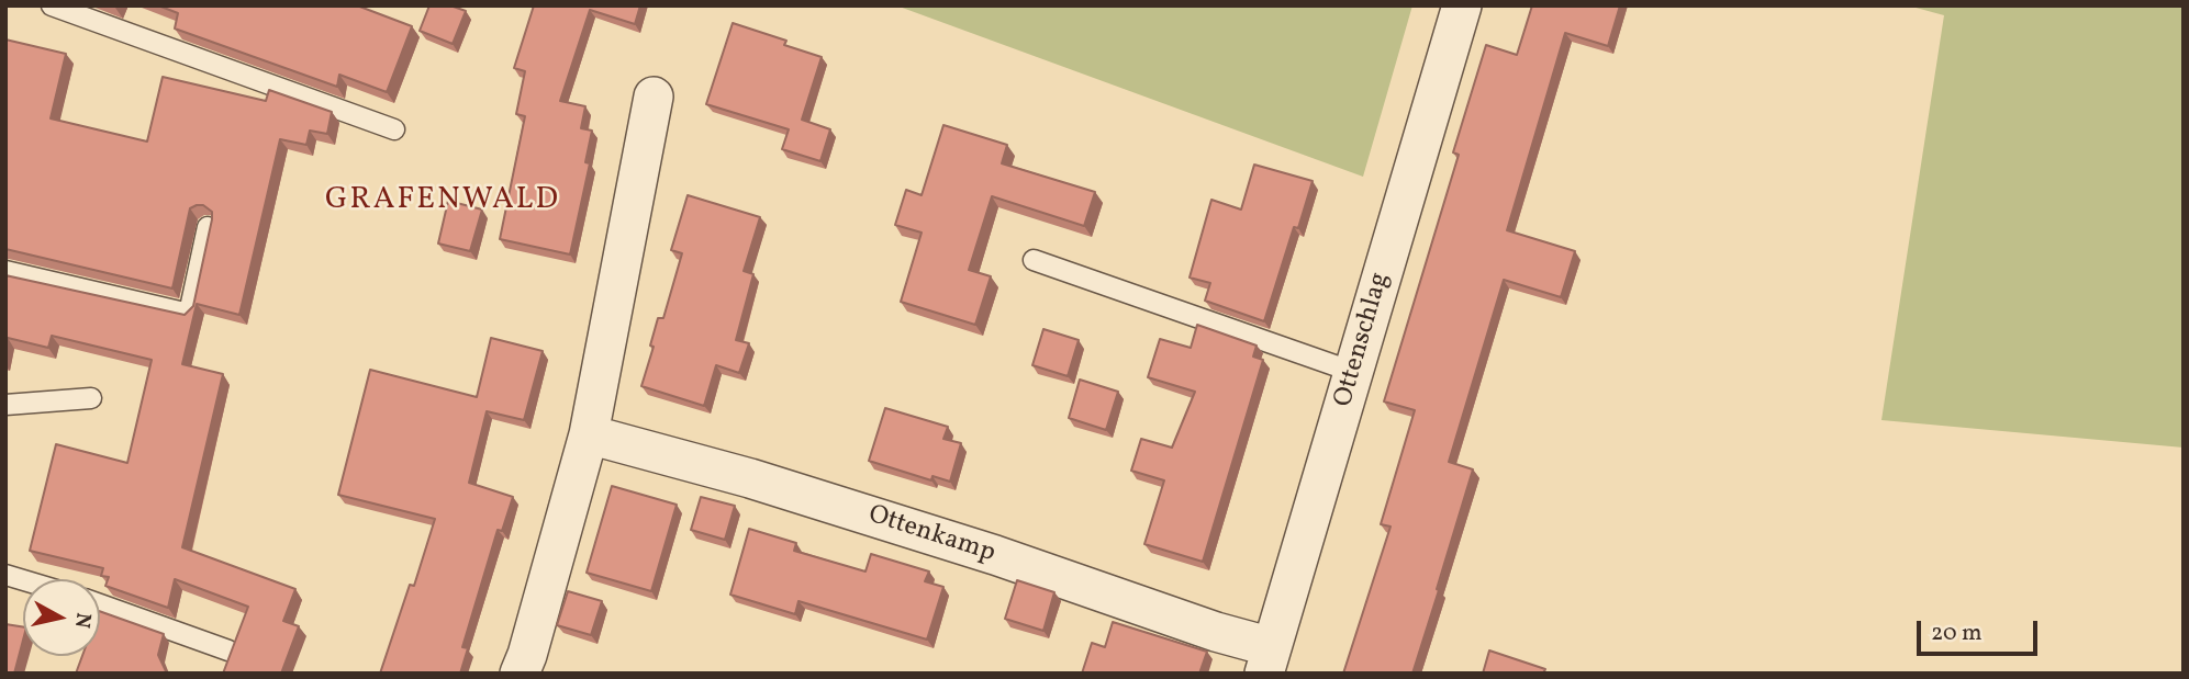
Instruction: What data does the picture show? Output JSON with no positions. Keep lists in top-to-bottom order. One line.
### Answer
{"streets":{"street":["Ottenschlag","Ottenkamp"]},"crossings":[["Ottenschlag","Ottenkamp"]],"districts":["GRAFENWALD"],"scale_bar":"20 m","north":"right"}
